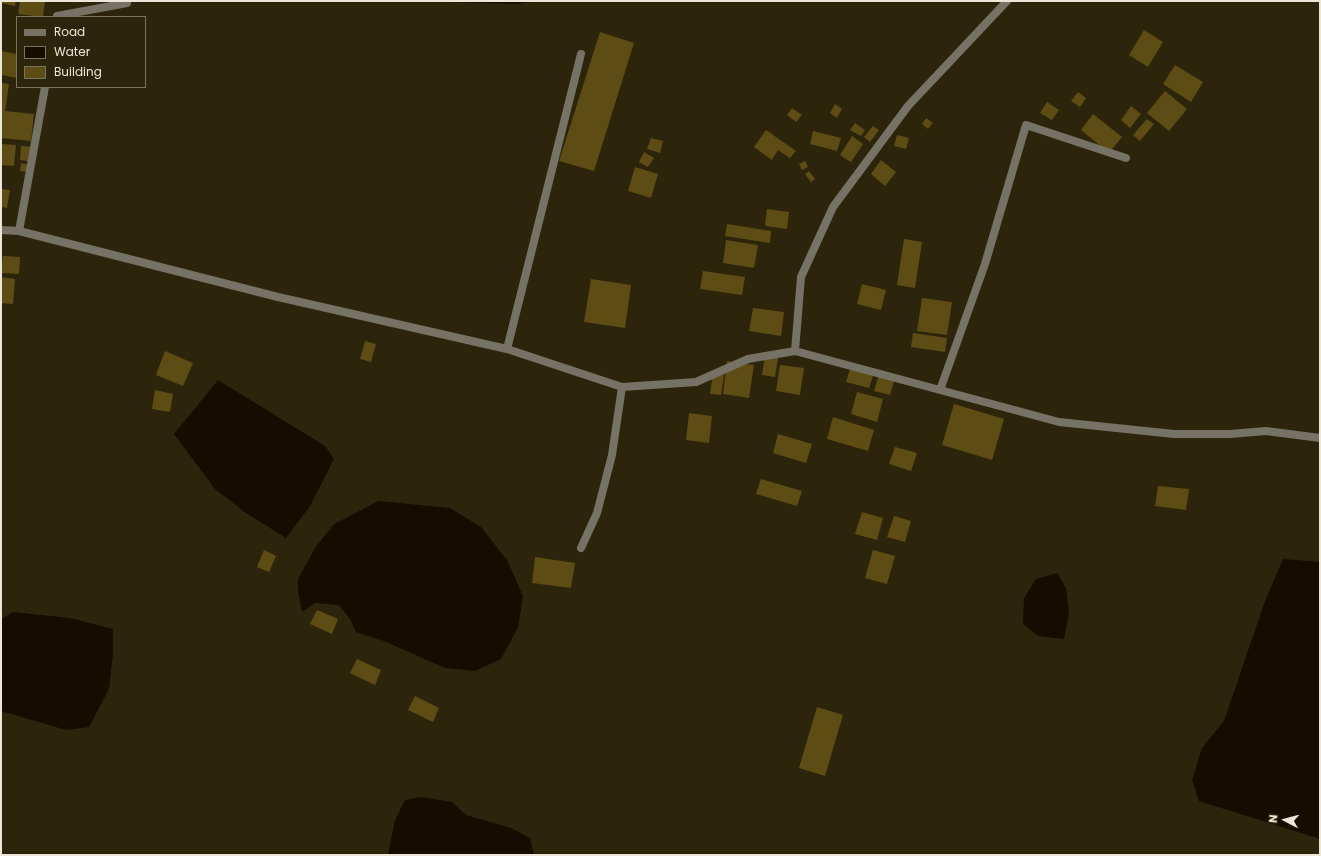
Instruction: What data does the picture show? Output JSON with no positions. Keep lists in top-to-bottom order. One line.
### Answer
{"legend":["Road","Water","Building"],"north":"left"}
